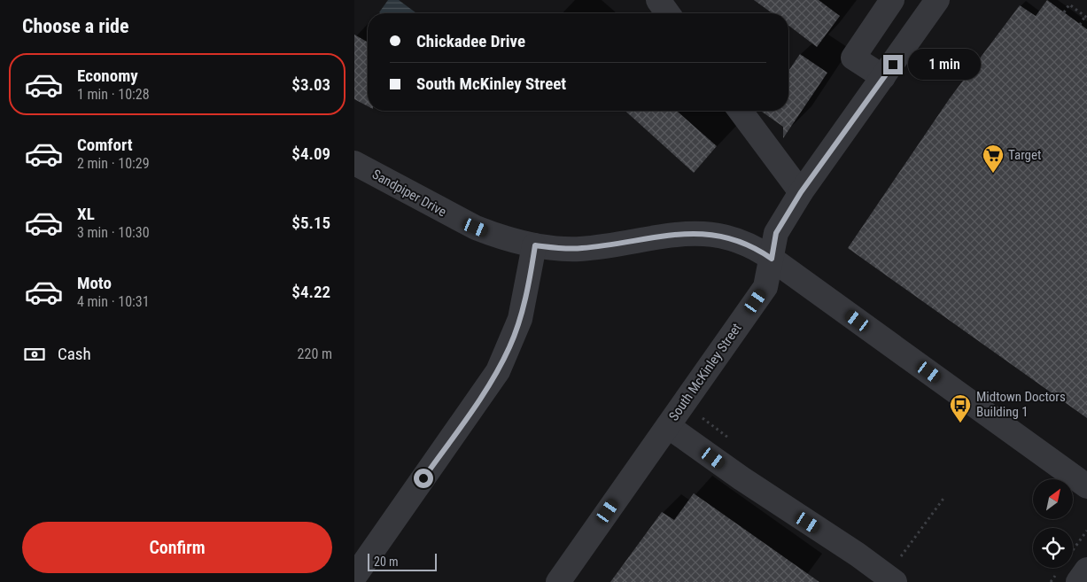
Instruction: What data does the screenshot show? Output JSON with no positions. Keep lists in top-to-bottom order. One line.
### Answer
{"streets":{"street":["Sandpiper Drive","South McKinley Street"]},"crossings":[["Sandpiper Drive","South McKinley Street"]],"places":{"supermarket":["Target"],"bus stop":["Midtown Doctors Building 1"]},"scale_bar":"20 m","north":"top right","page":{"heading":"Choose a ride","banner":["Chickadee Drive","South McKinley Street"],"bubble":"1 min","list":[{"name":"Economy","note":"1 min · 10:28","value":"$3.03"},{"name":"Comfort","note":"2 min · 10:29","value":"$4.09"},{"name":"XL","note":"3 min · 10:30","value":"$5.15"},{"name":"Moto","note":"4 min · 10:31","value":"$4.22"}],"pay":["Cash","220 m"],"buttons":"Confirm","scale":"20 m"}}
